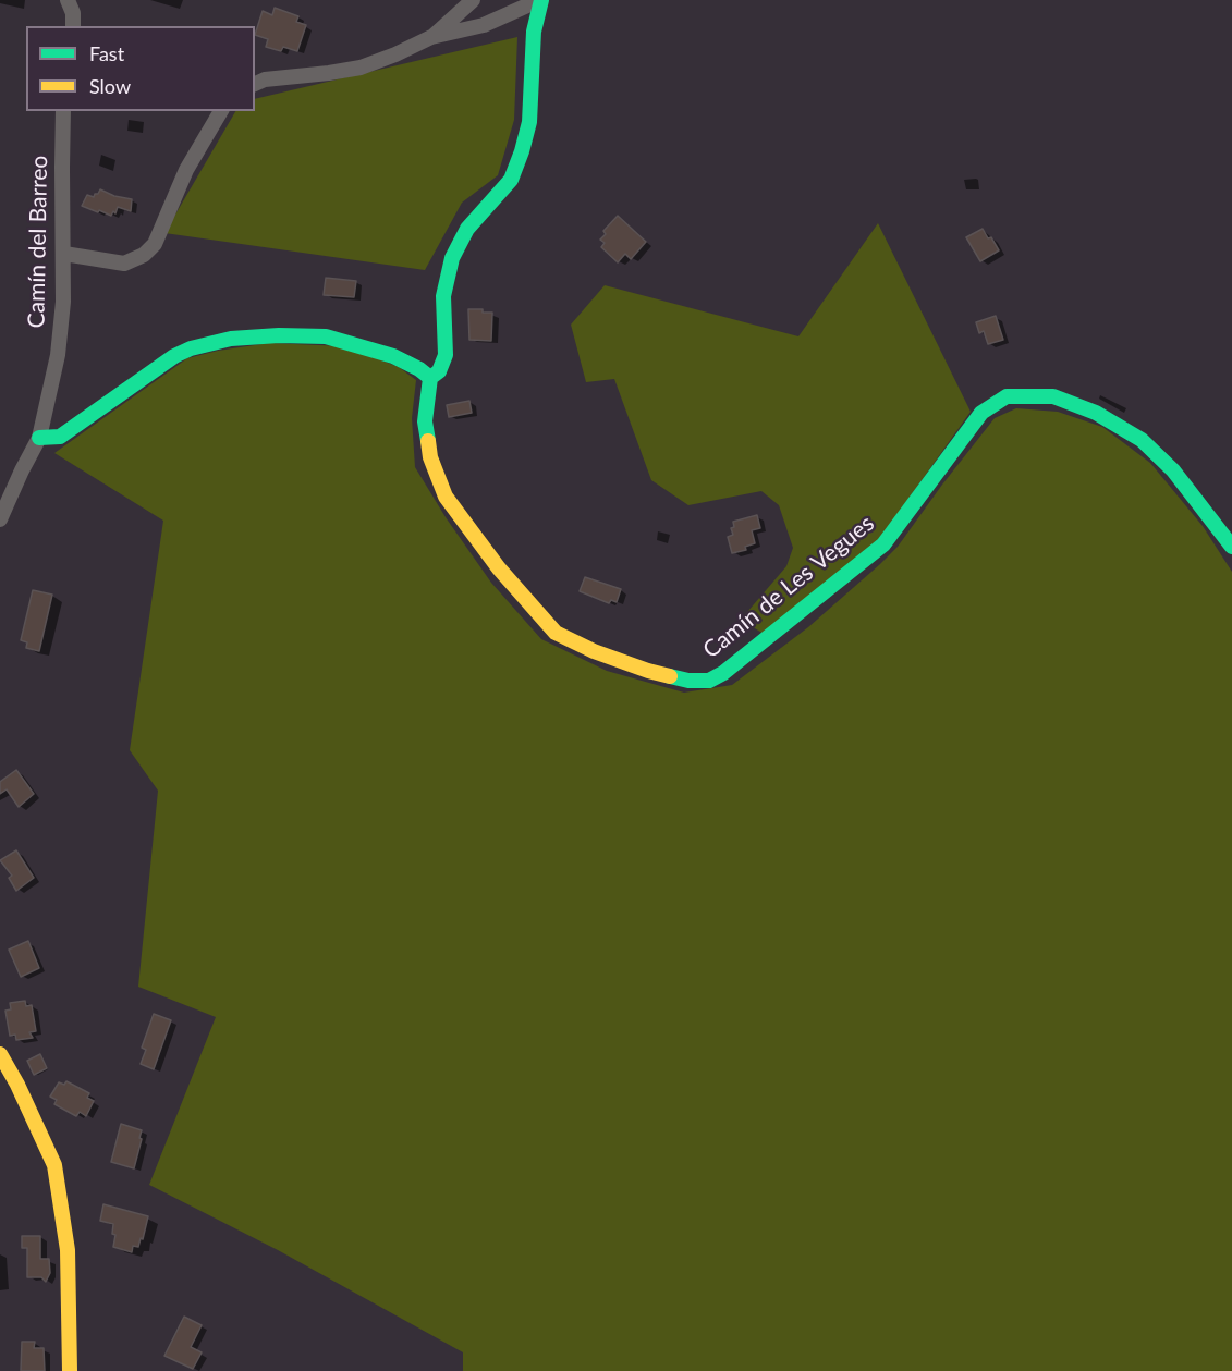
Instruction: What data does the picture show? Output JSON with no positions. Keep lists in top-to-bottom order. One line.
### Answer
{"streets":{"street":["Camín del Barreo","Camín de Les Vegues"]},"legend":["Fast","Slow"]}
